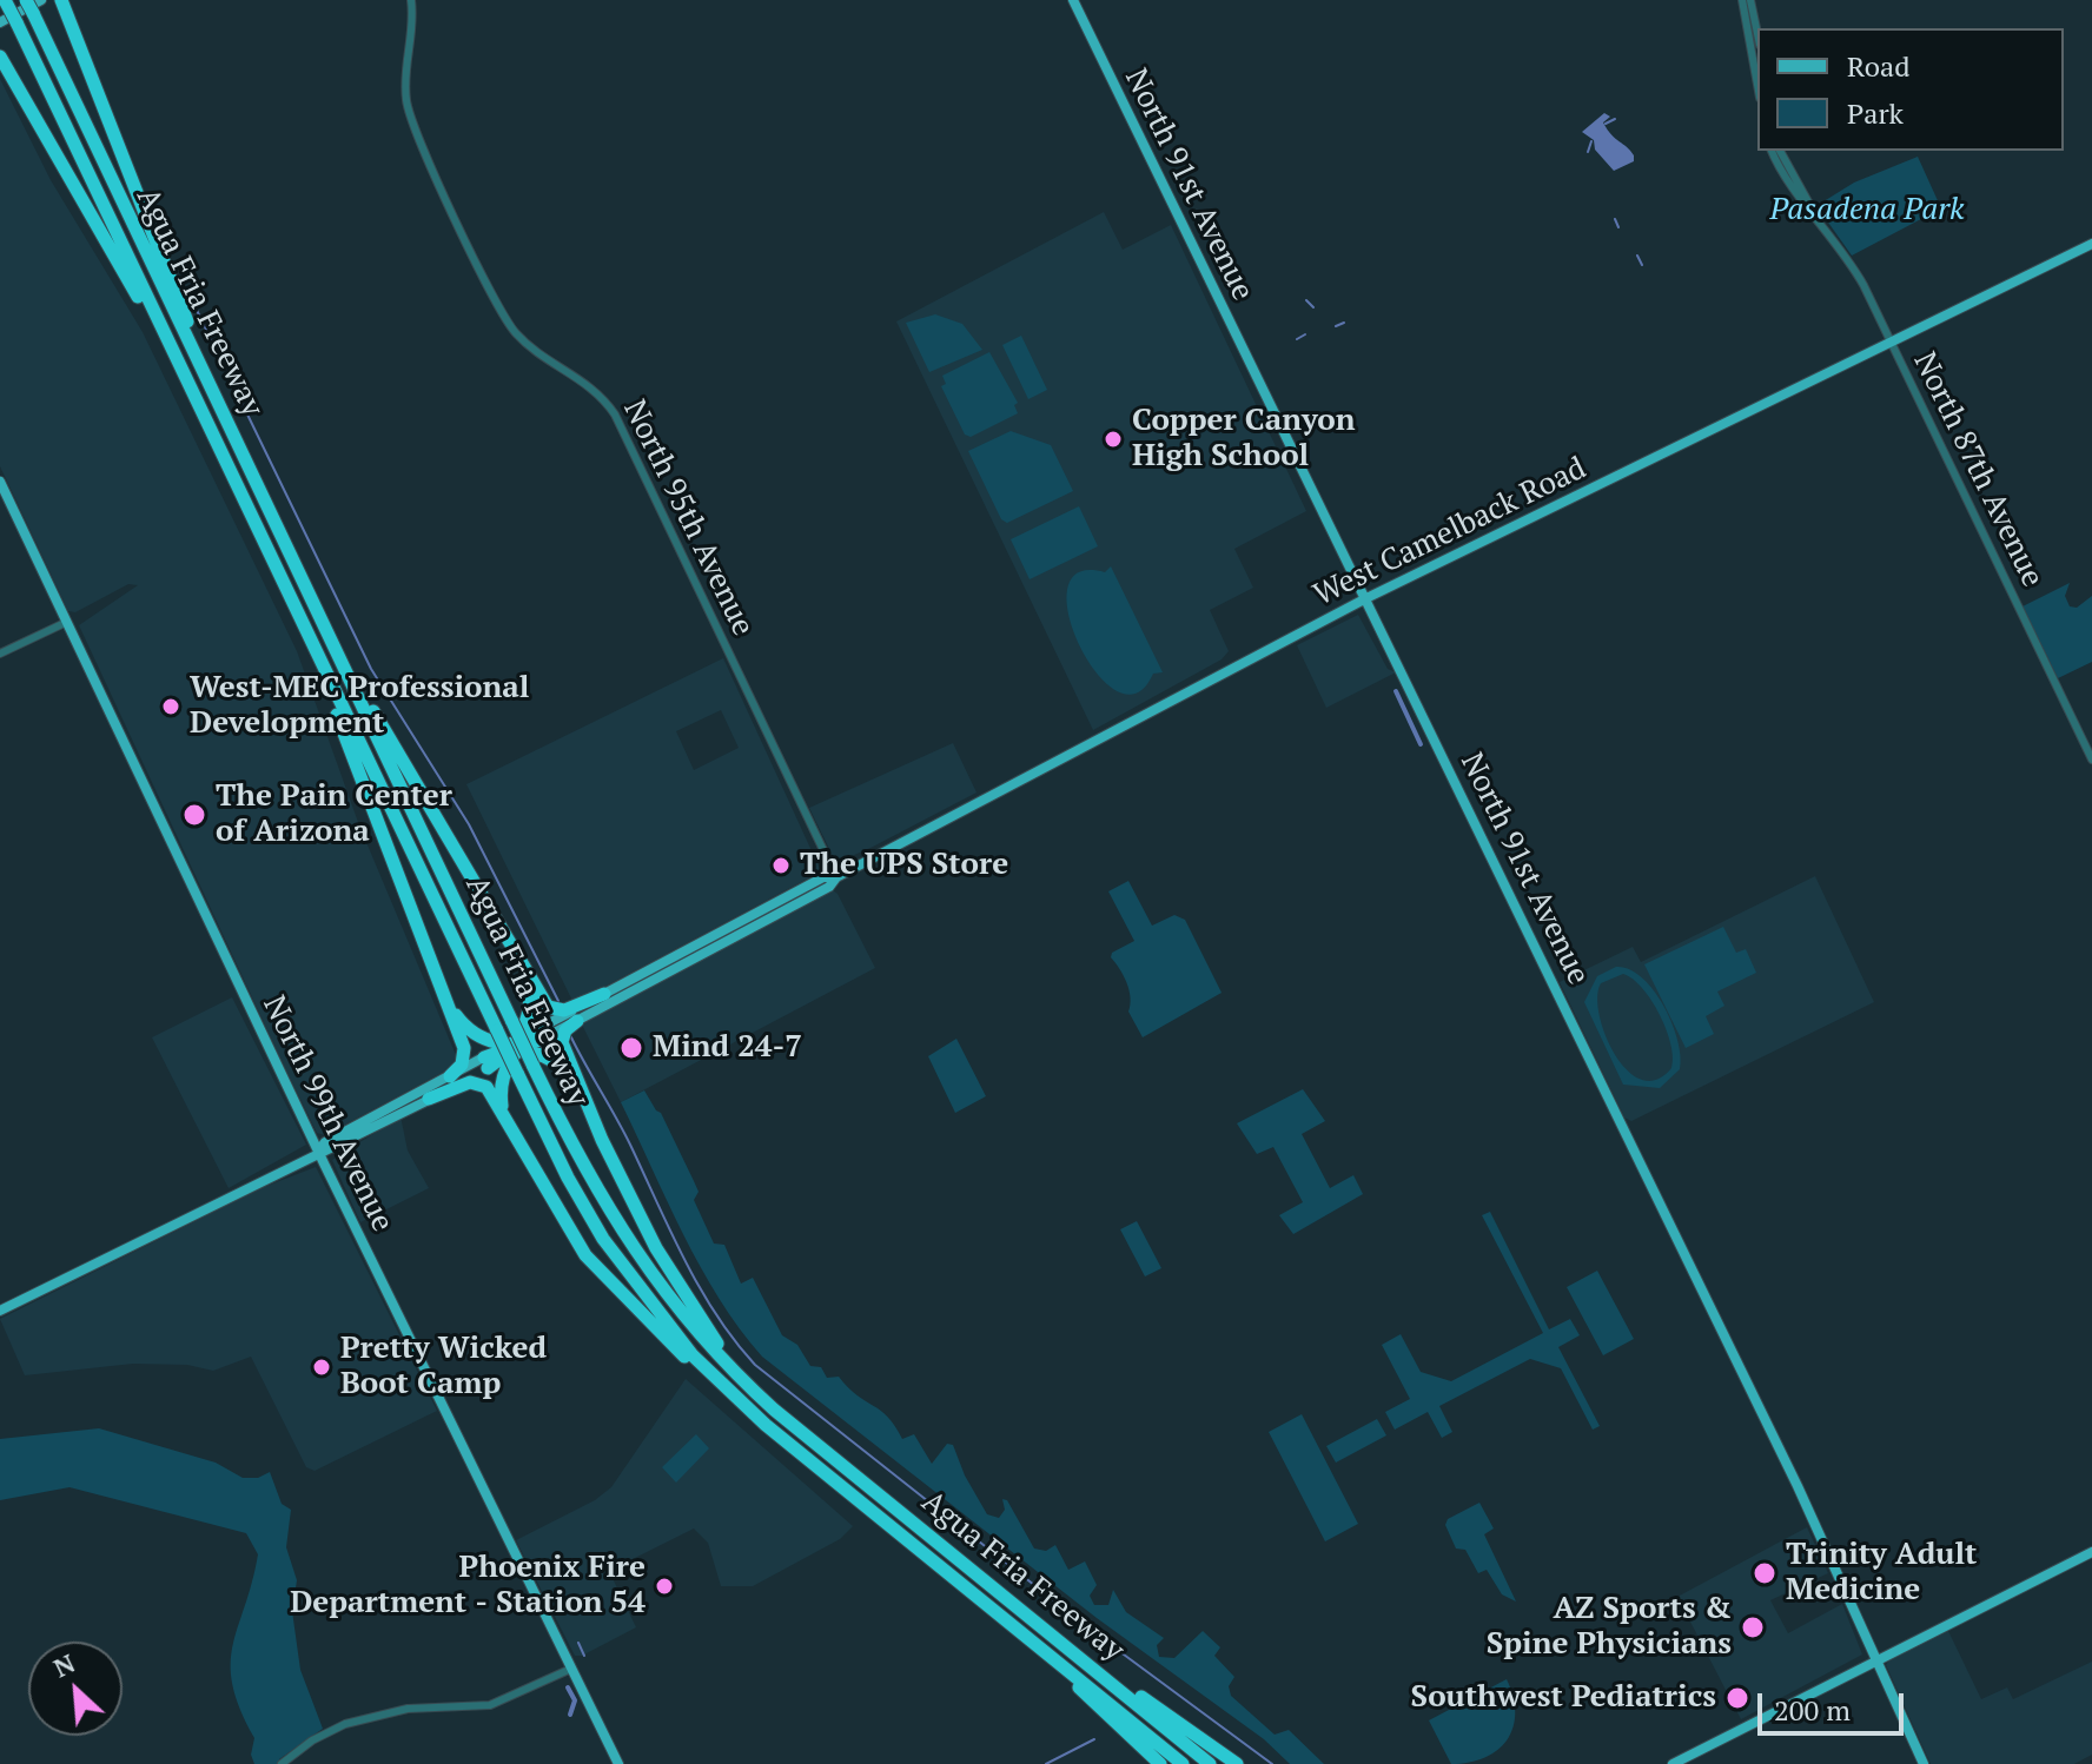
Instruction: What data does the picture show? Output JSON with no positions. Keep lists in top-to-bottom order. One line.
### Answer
{"streets":{"highway":["Agua Fria Freeway"],"main road":["North 91st Avenue","West Camelback Road","North 99th Avenue"],"street":["North 87th Avenue","North 95th Avenue"]},"crossings":[["North 91st Avenue","West Camelback Road"],["North 87th Avenue","West Camelback Road"],["North 95th Avenue","West Camelback Road"]],"parks":["Pasadena Park"],"places":["Copper Canyon High School","West-MEC Professional Development","The Pain Center of Arizona","The UPS Store","Mind 24-7","Pretty Wicked Boot Camp","Trinity Adult Medicine","Phoenix Fire Department - Station 54","AZ Sports & Spine Physicians","Southwest Pediatrics"],"legend":["Road","Park"],"scale_bar":"200 m","north":"top left"}
